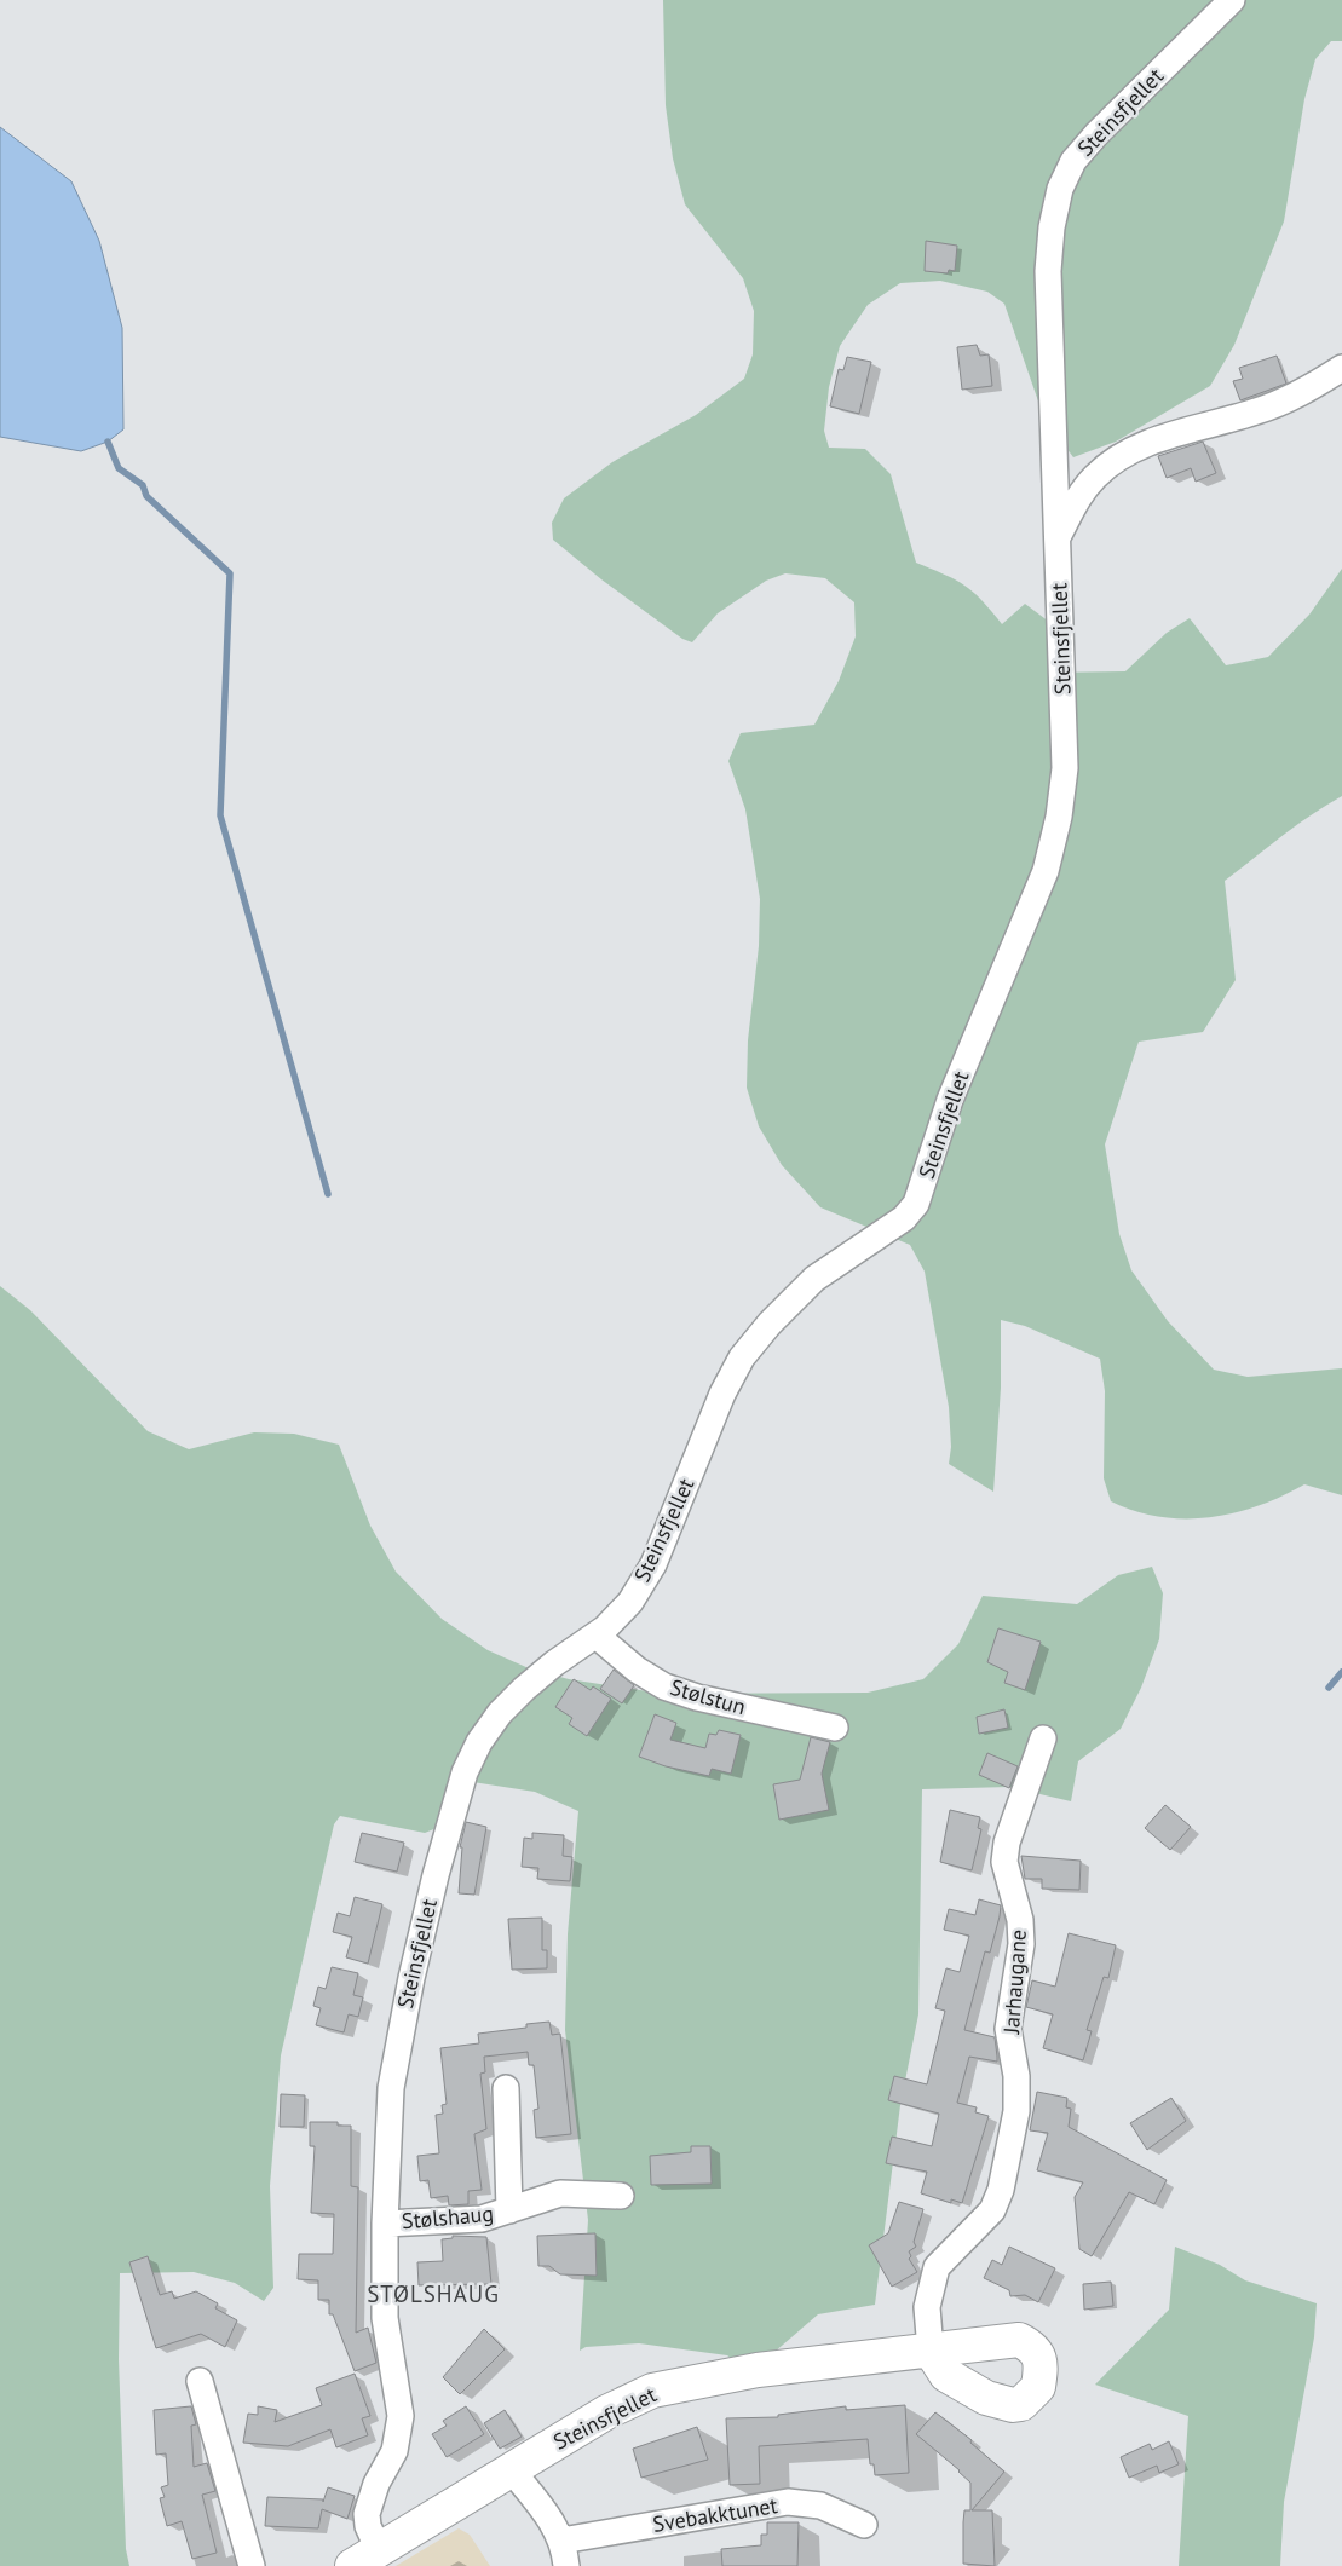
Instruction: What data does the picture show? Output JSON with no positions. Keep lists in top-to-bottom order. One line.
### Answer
{"streets":{"street":["Steinsfjellet","Stølstun","Jarhaugane","Stølshaug","Svebakktunet"]},"crossings":[["Steinsfjellet","Stølstun"],["Steinsfjellet","Jarhaugane"],["Steinsfjellet","Stølshaug"]],"districts":["STØLSHAUG"]}
